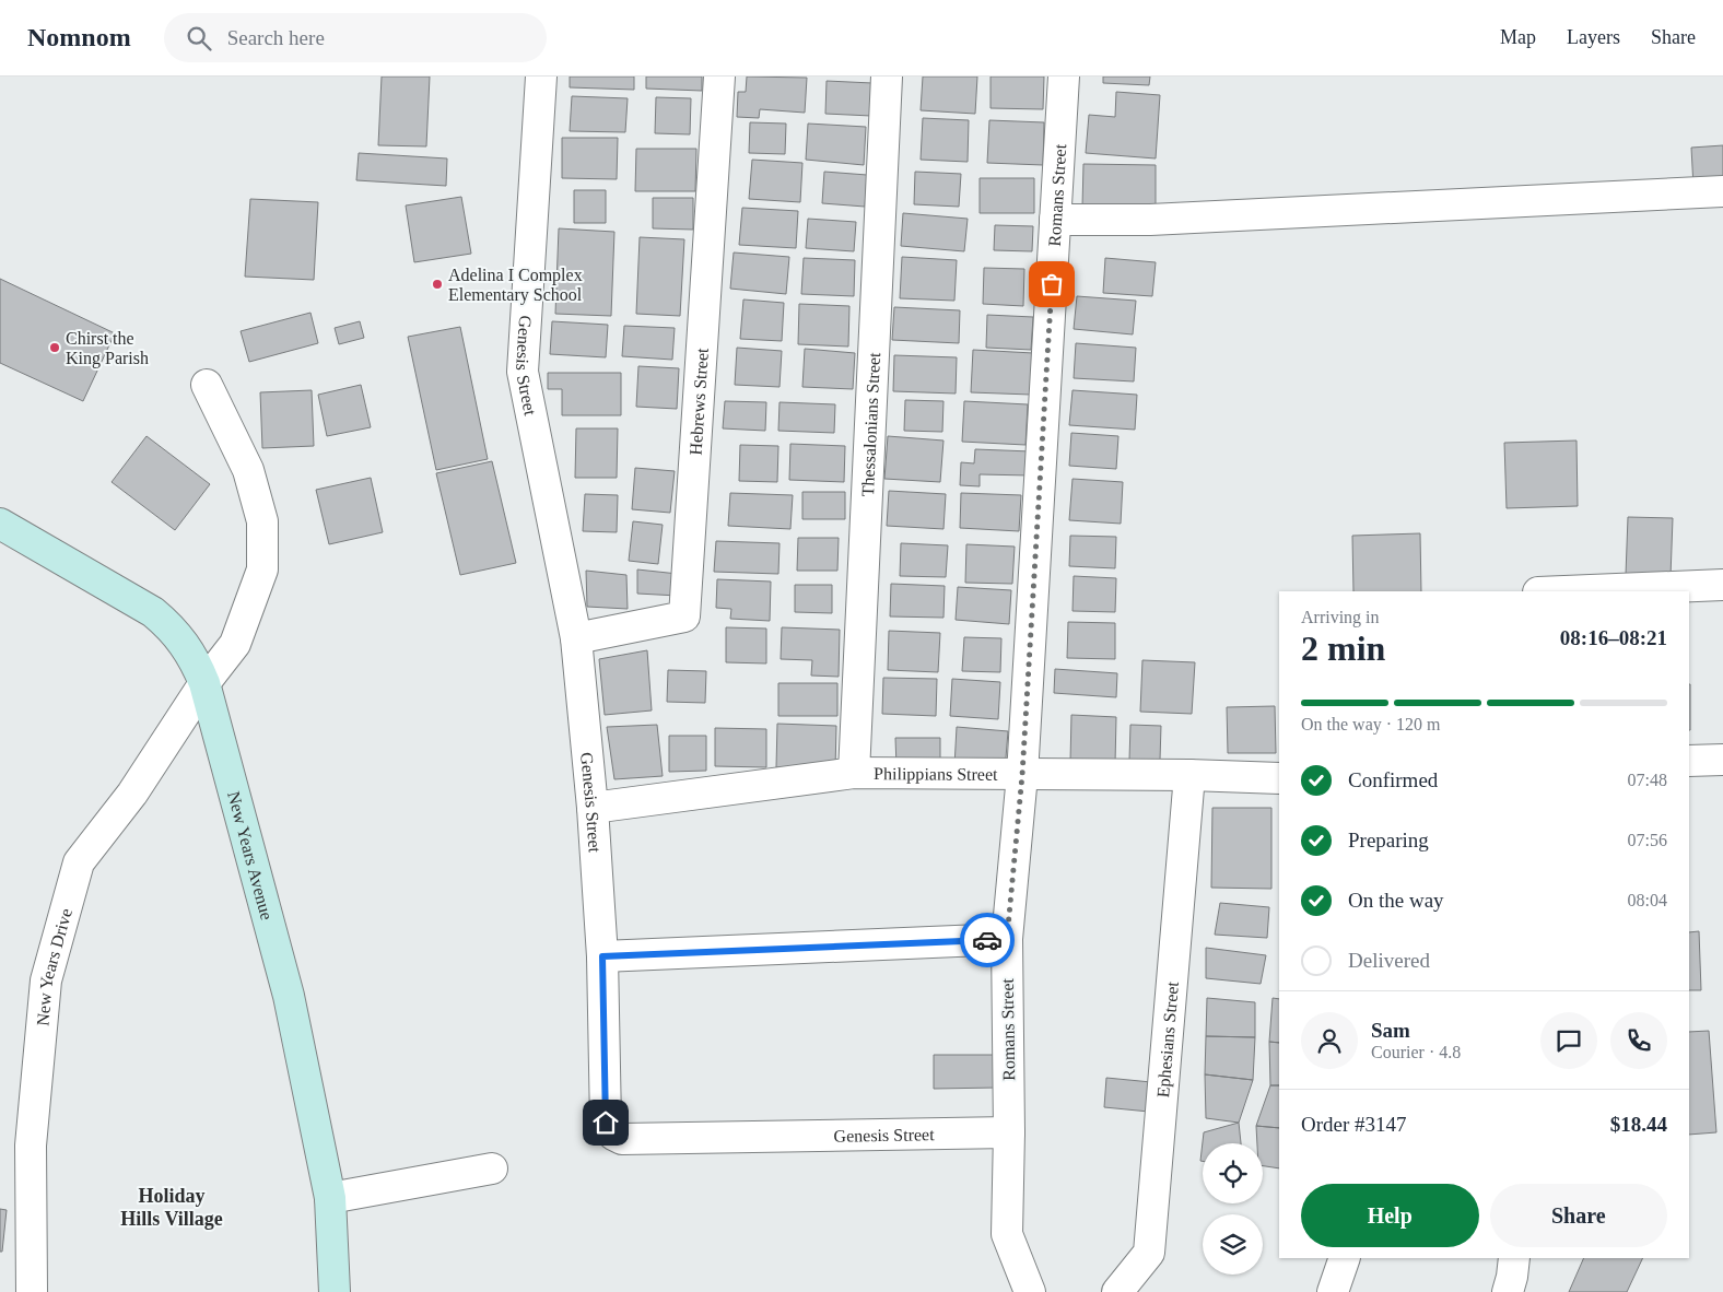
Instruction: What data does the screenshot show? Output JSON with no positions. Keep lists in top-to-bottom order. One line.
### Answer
{"streets":{"street":["Romans Street","Genesis Street","Hebrews Street","Thessalonians Street","Philippians Street","New Years Avenue","New Years Drive","Ephesians Street"]},"crossings":[["Romans Street","Genesis Street"],["Romans Street","Philippians Street"],["Genesis Street","Hebrews Street"],["Genesis Street","Philippians Street"],["Thessalonians Street","Philippians Street"],["Philippians Street","Ephesians Street"],["New Years Avenue","New Years Drive"]],"districts":["Holiday Hills Village"],"places":["Adelina I Complex Elementary School","Chirst the King Parish"],"page":{"header":"Nomnom","search":"Search here","nav":["Map","Layers","Share"],"heading":["2 min","Arriving in","08:16–08:21"],"panel":["Sam","Courier · 4.8","Order #3147","$18.44"],"bar":"On the way · 120 m","list":[["Confirmed","07:48"],["Preparing","07:56"],["On the way","08:04"],"Delivered"],"buttons":["Help","Share"]}}
